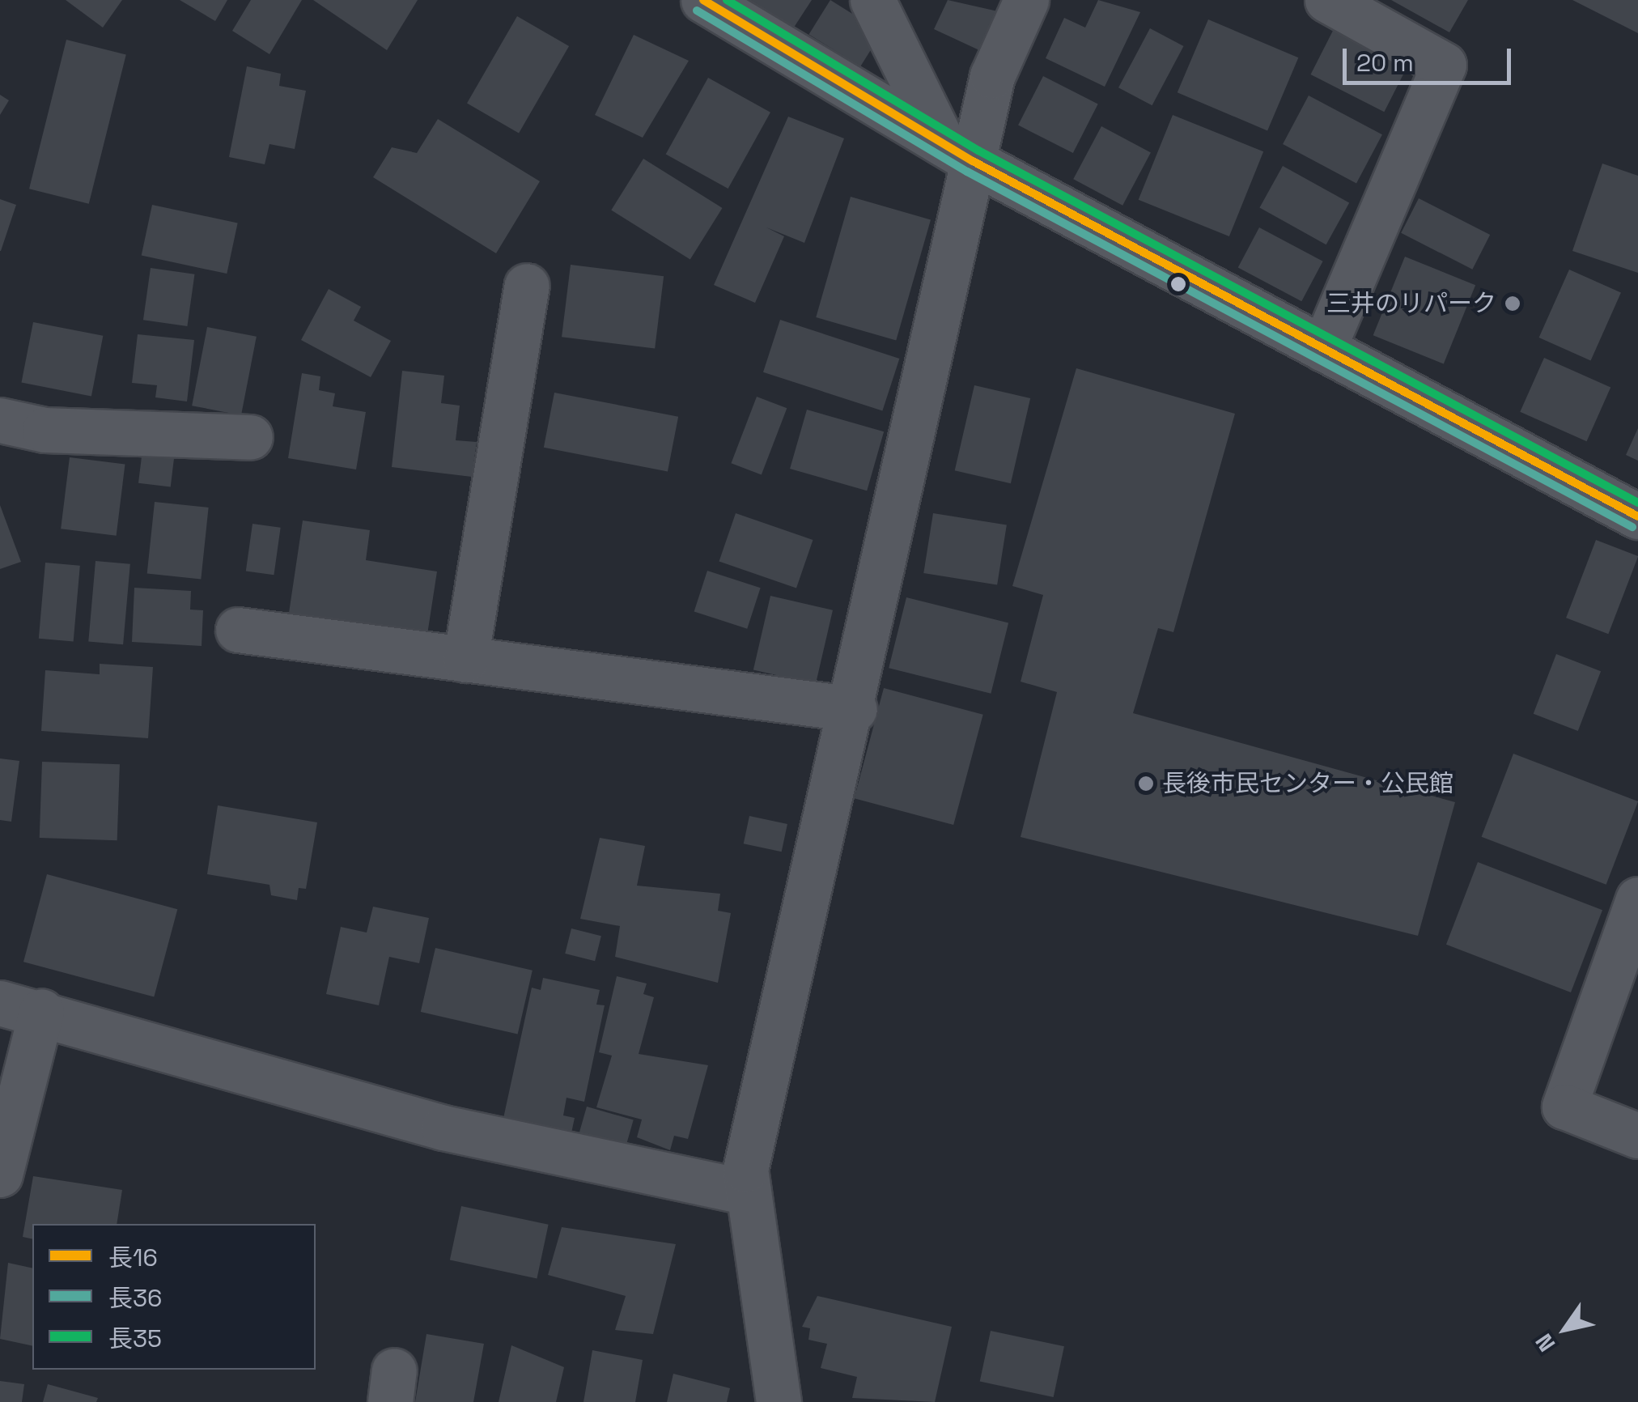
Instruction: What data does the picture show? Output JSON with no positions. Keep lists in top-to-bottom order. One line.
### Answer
{"places":["三井のリパーク","長後市民センター・公民館"],"lines":["transit line 長16","transit line 長35","transit line 長36"],"legend":["長16","長36","長35"],"scale_bar":"20 m","north":"bottom left"}
